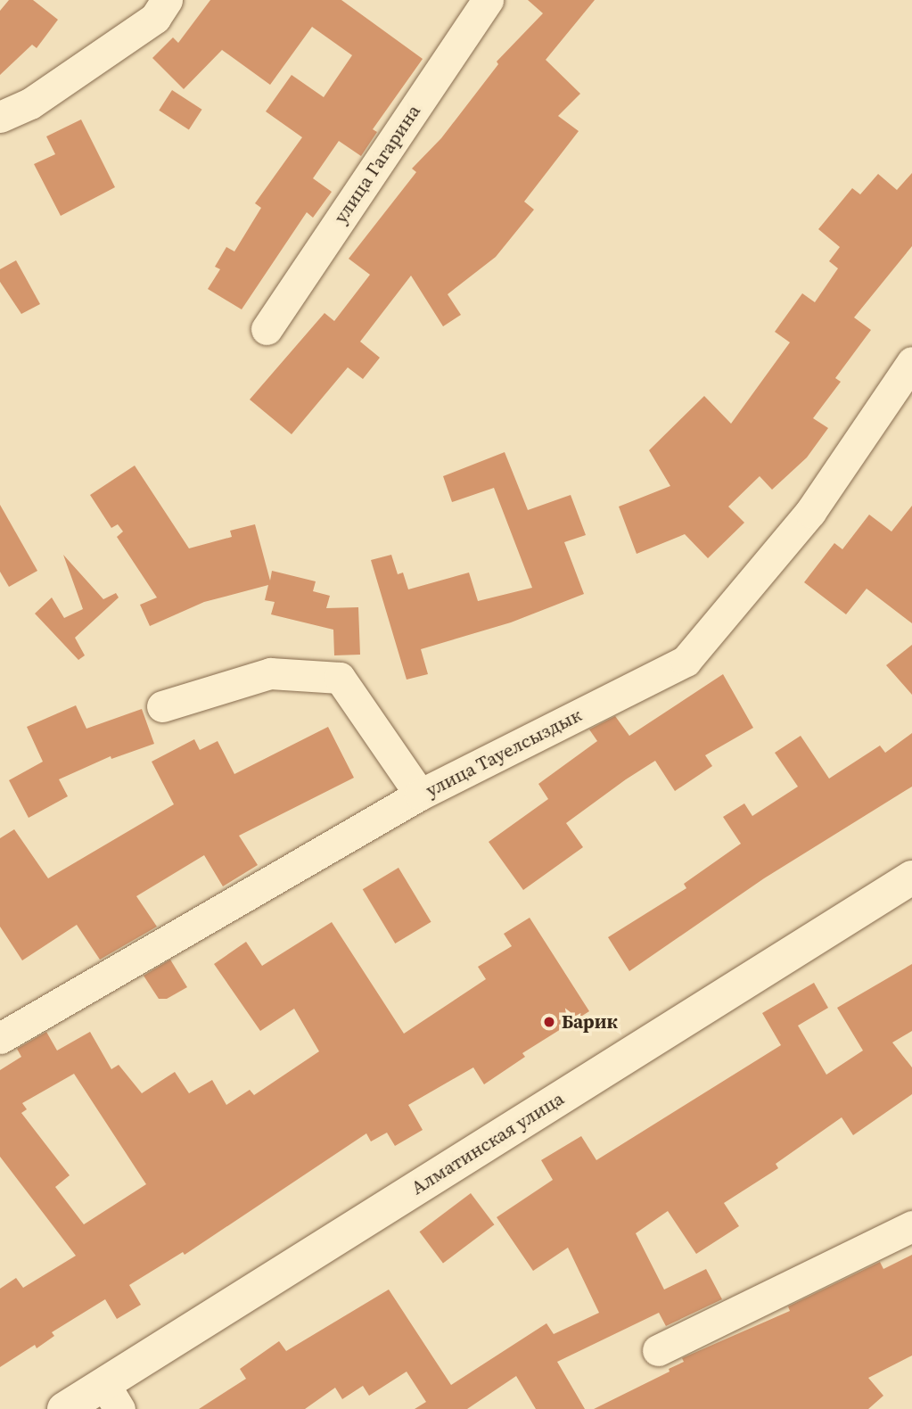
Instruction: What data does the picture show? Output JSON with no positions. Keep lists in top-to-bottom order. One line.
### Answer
{"streets":{"main road":["Алматинская улица"],"street":["улица Гагарина","улица Тауелсыздык"]},"places":["Барик"]}
